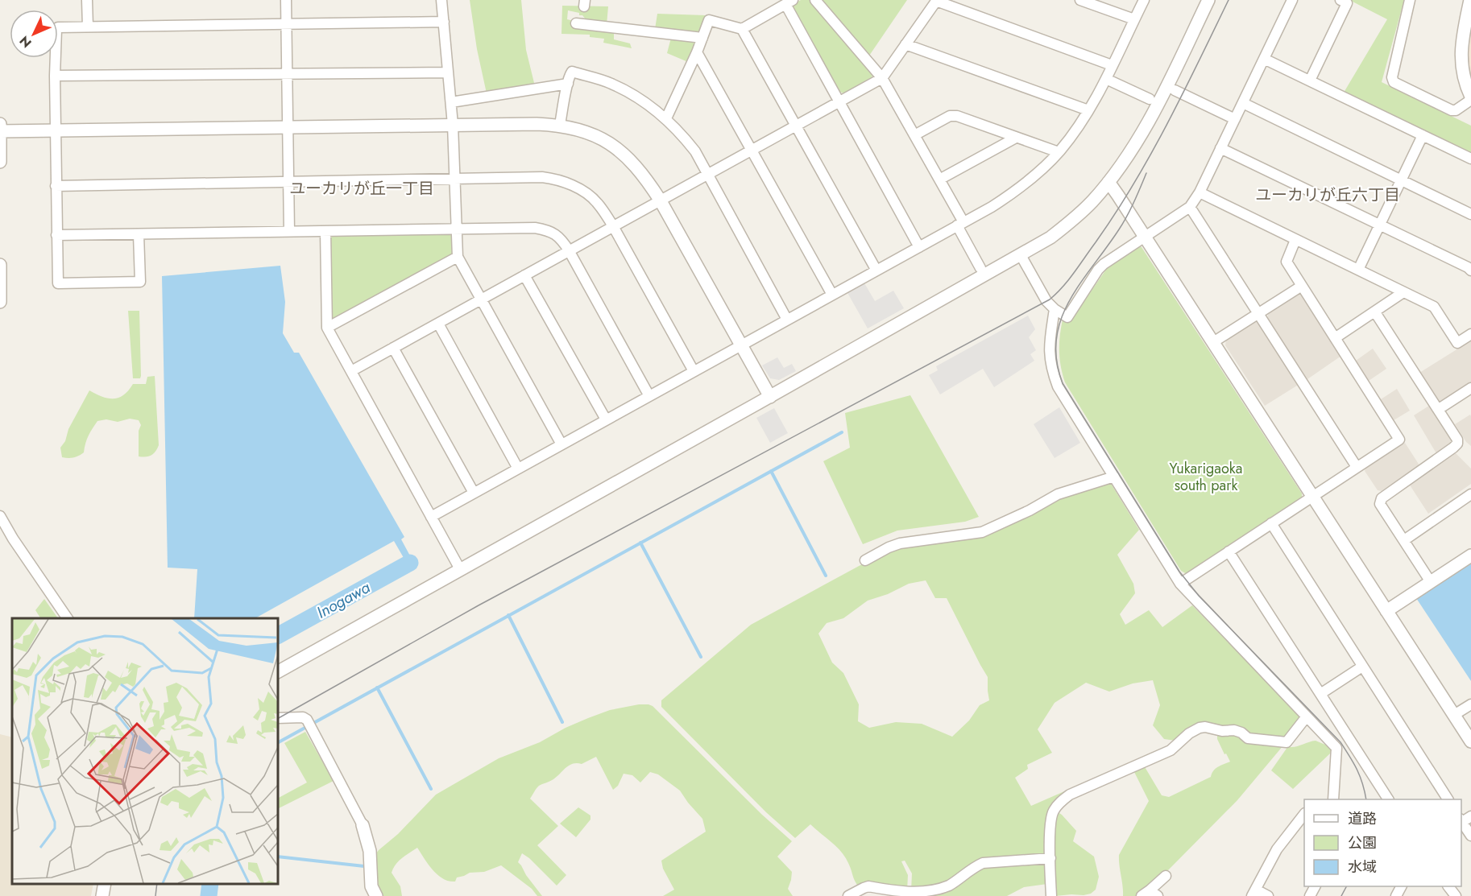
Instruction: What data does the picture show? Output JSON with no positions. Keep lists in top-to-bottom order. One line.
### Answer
{"districts":["ユーカリが丘一丁目","ユーカリが丘六丁目"],"water":["Inogawa"],"parks":["Yukarigaoka south park"],"legend":["道路","公園","水域"],"north":"bottom left"}
